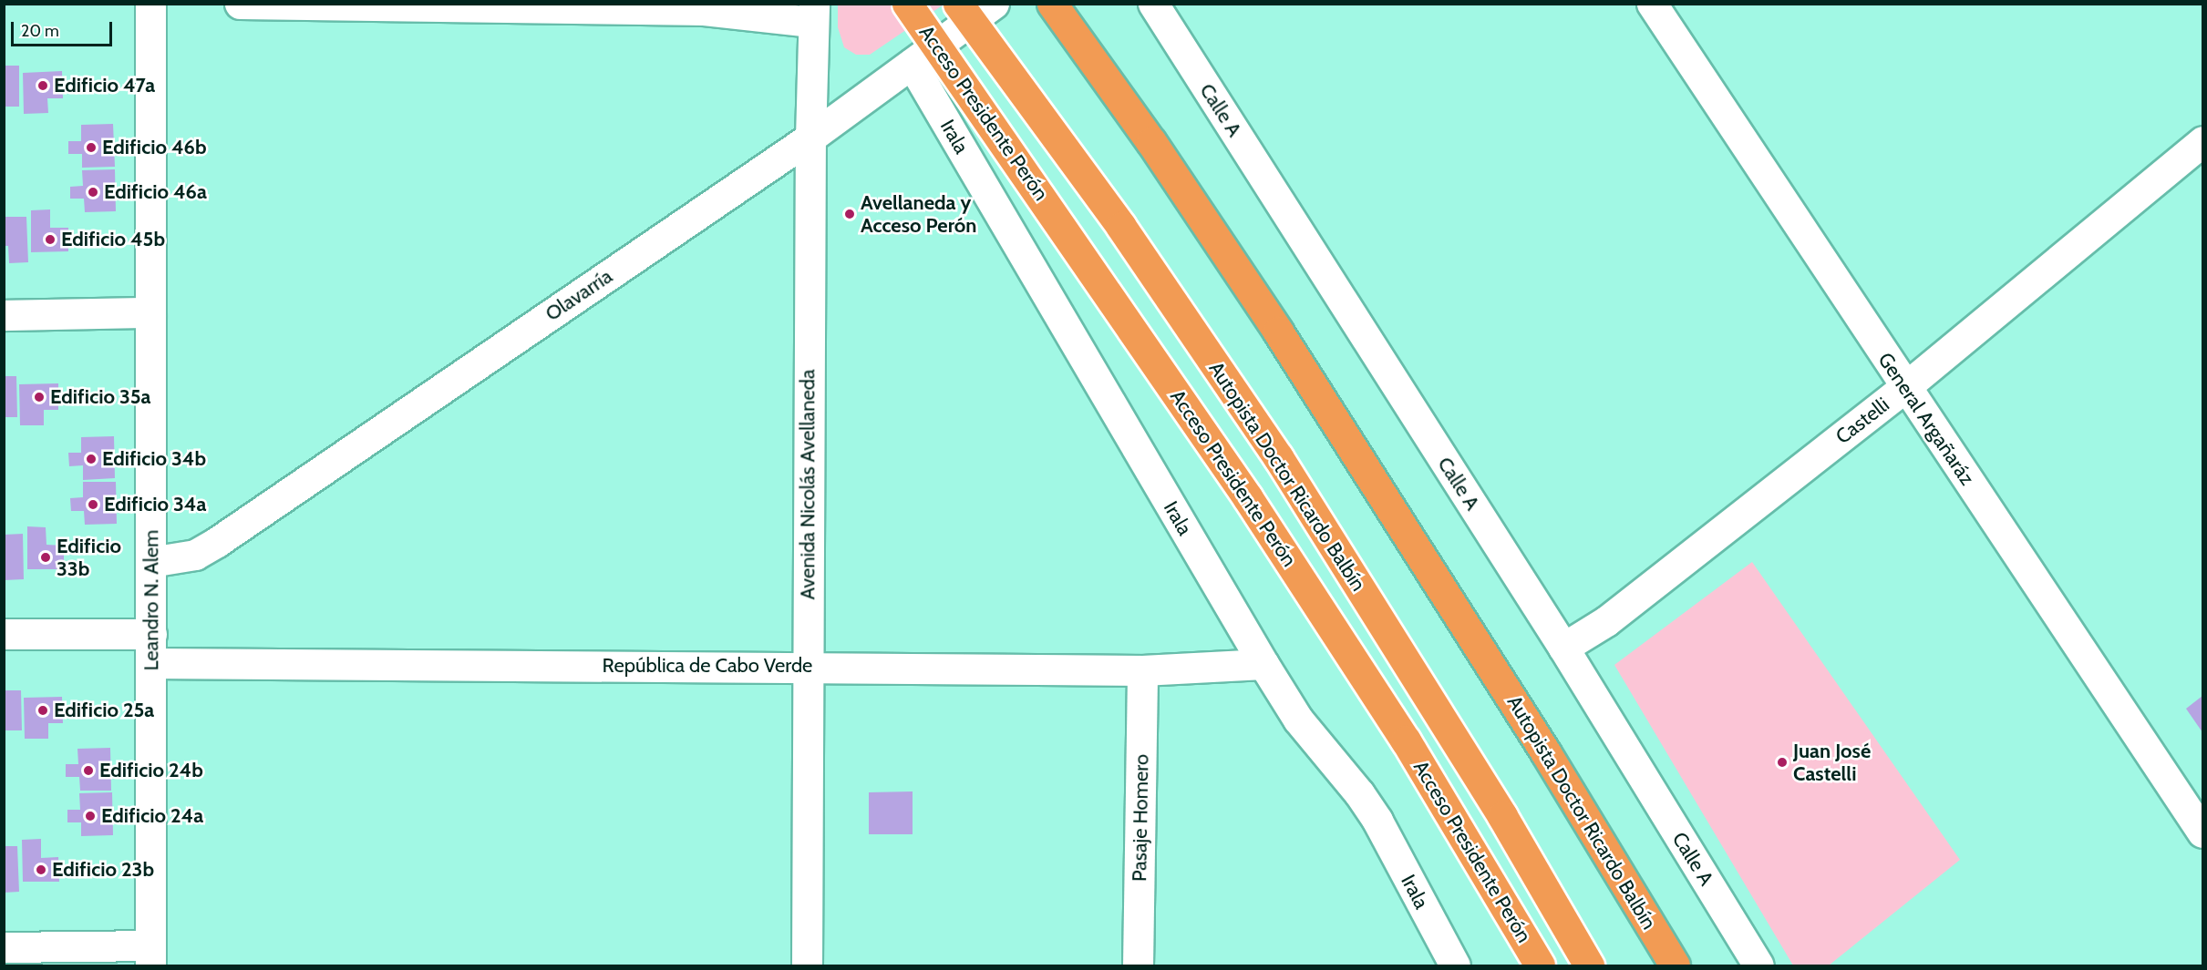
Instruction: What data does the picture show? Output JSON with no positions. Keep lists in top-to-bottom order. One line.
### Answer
{"streets":{"highway":["Acceso Presidente Perón","Autopista Doctor Ricardo Balbín"],"street":["Calle A","Irala","Olavarría","General Argañaráz","Castelli","Avenida Nicolás Avellaneda","Leandro N. Alem","República de Cabo Verde","Pasaje Homero"]},"crossings":[["Calle A","Castelli"],["Irala","Olavarría"],["Irala","República de Cabo Verde"],["Olavarría","Avenida Nicolás Avellaneda"],["Olavarría","Leandro N. Alem"],["General Argañaráz","Castelli"],["Avenida Nicolás Avellaneda","República de Cabo Verde"],["Leandro N. Alem","República de Cabo Verde"],["República de Cabo Verde","Pasaje Homero"]],"places":["Edificio 47a","Edificio 46b","Edificio 46a","Avellaneda y Acceso Perón","Edificio 45b","Edificio 35a","Edificio 34b","Edificio 34a","Edificio 33b","Edificio 25a","Juan José Castelli","Edificio 24b","Edificio 24a","Edificio 23b"],"scale_bar":"20 m"}
